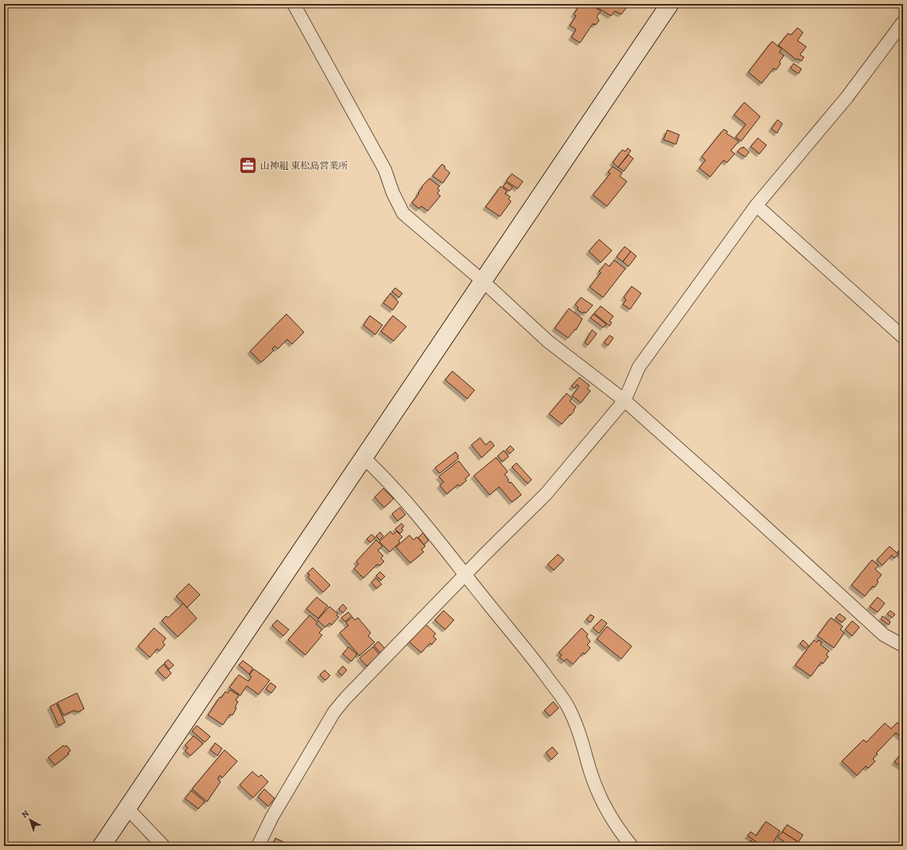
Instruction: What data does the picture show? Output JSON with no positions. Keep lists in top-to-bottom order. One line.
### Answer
{"places":{"office":["山神組 東松島営業所"]},"north":"top left"}
